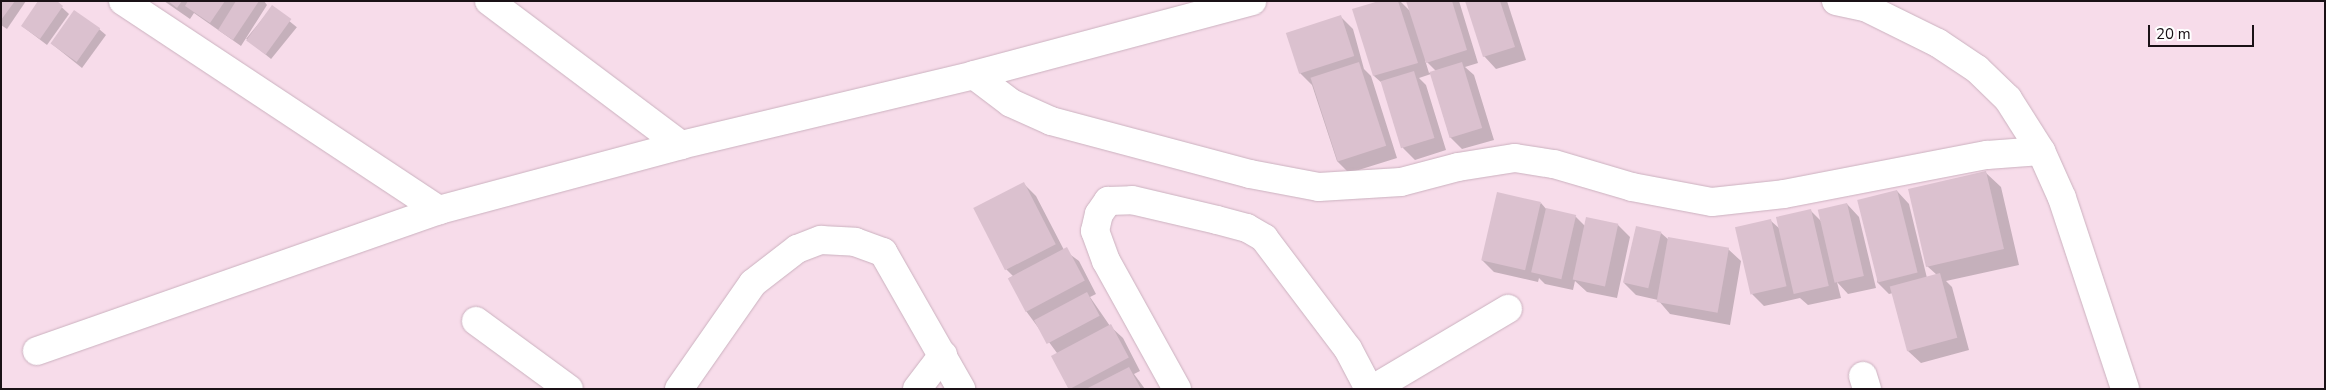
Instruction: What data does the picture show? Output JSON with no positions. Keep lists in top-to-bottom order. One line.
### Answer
{"scale_bar":"20 m"}
